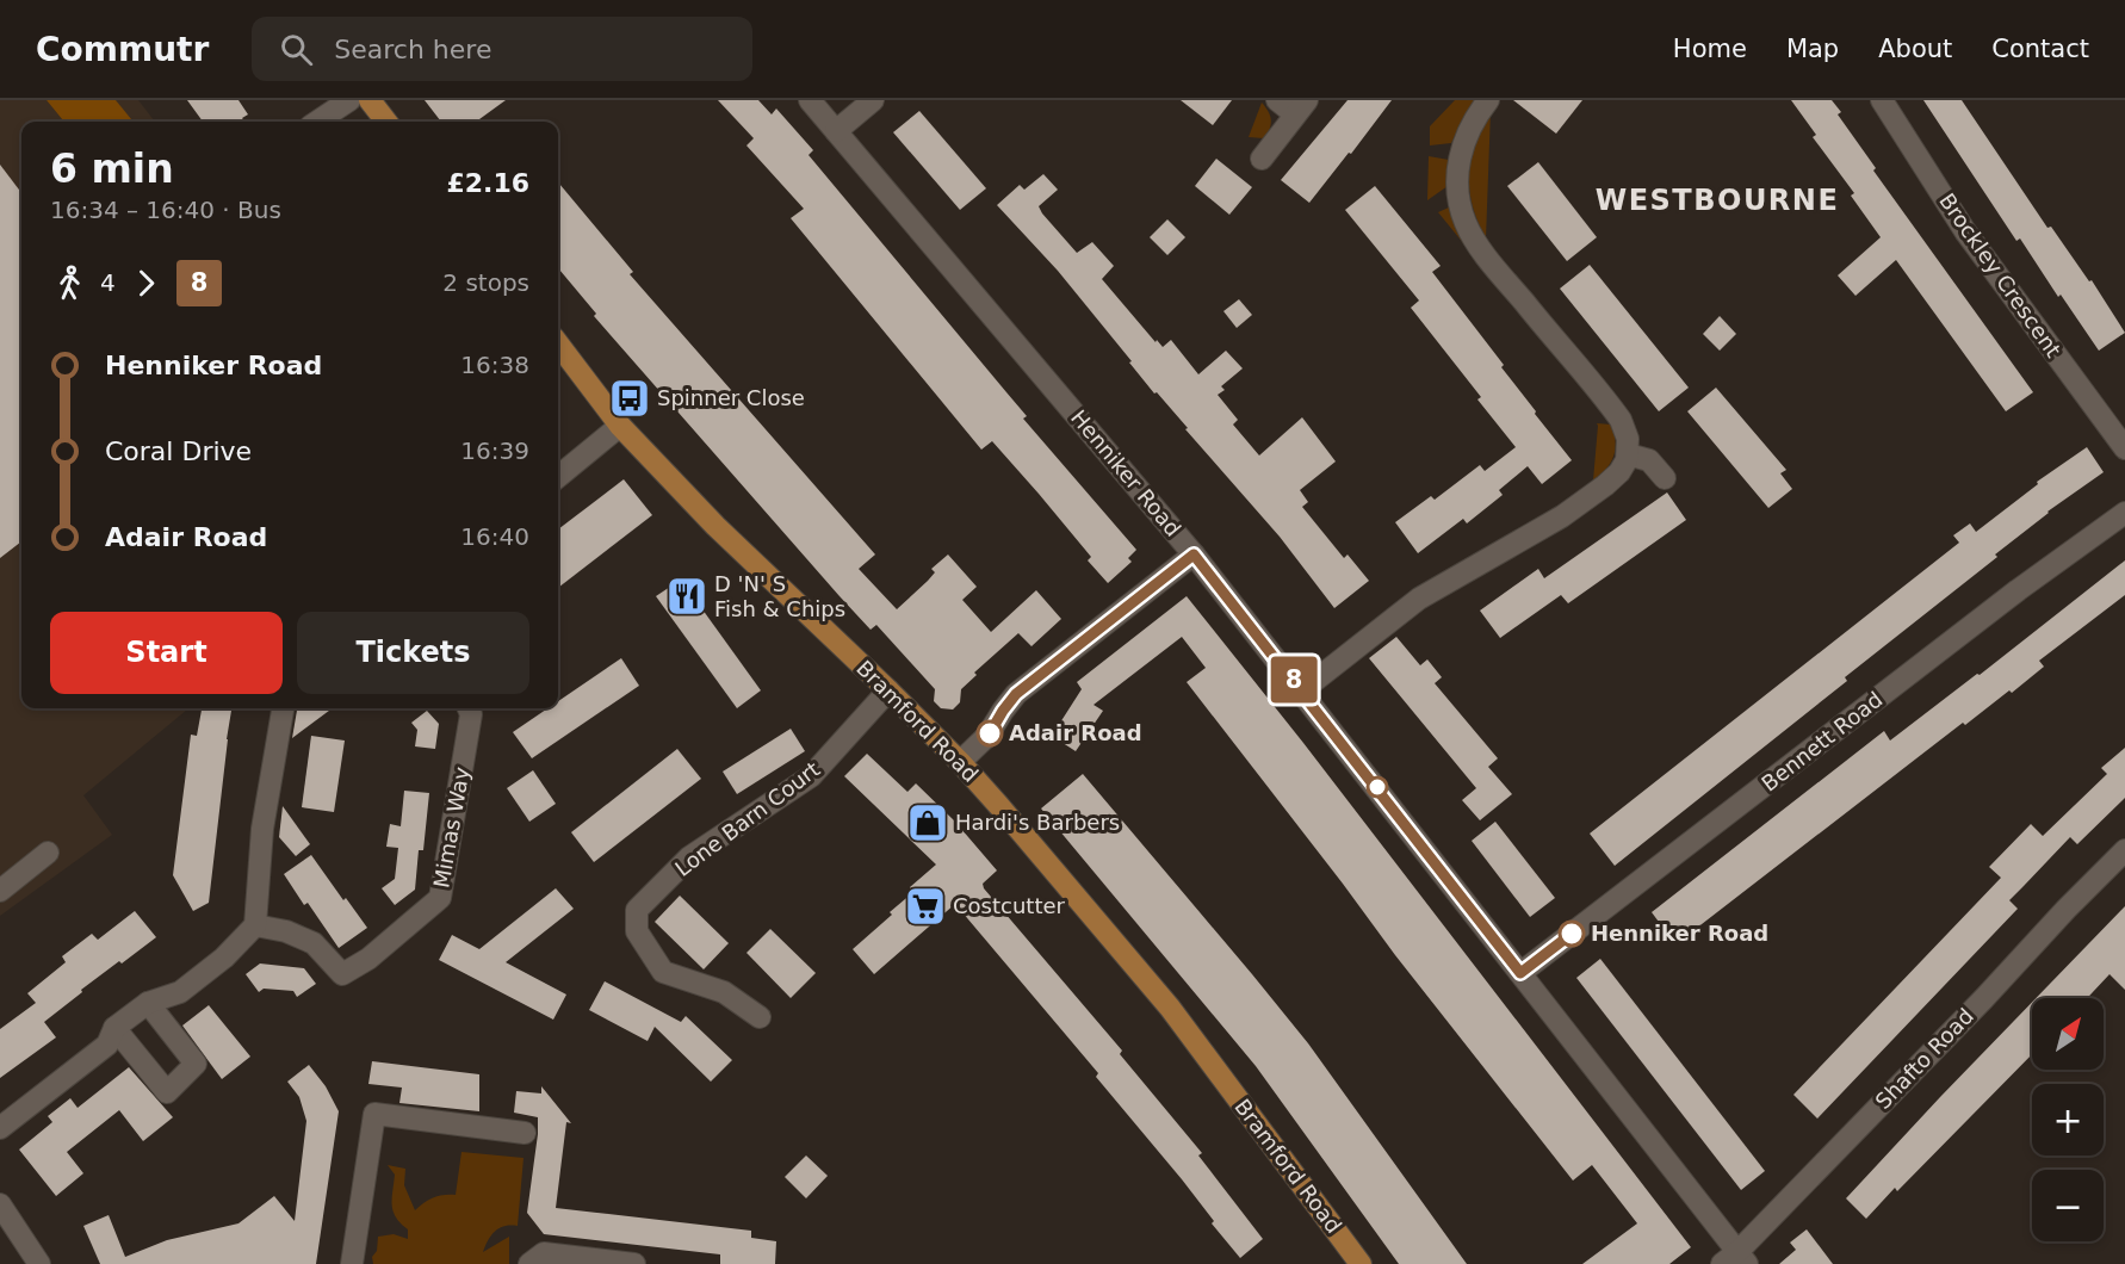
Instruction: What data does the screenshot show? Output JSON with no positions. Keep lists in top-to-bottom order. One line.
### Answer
{"streets":{"main road":["Bramford Road"],"street":["Brockley Crescent","Henniker Road","Bennett Road","Lone Barn Court","Mimas Way","Shafto Road"]},"crossings":[["Henniker Road","Bennett Road"],["Henniker Road","Shafto Road"],["Bramford Road","Lone Barn Court"]],"districts":["WESTBOURNE"],"places":{"bus stop":["Spinner Close"],"restaurant":["D 'N' S Fish & Chips"],"other":["Adair Road","Henniker Road"],"shop":["Hardi's Barbers"],"supermarket":["Costcutter"]},"lines":["bus line 8"],"north":"top right","page":{"header":"Commutr","search":"Search here","nav":["Home","Map","About","Contact"],"on_map":"8","heading":["6 min","16:34 – 16:40 · Bus","£2.16"],"legs":["4","8","2 stops"],"list":[{"name":"Henniker Road","value":"16:38"},{"name":"Coral Drive","value":"16:39"},{"name":"Adair Road","value":"16:40"}],"buttons":["Start","Tickets"],"map_buttons":["+","−"]}}
